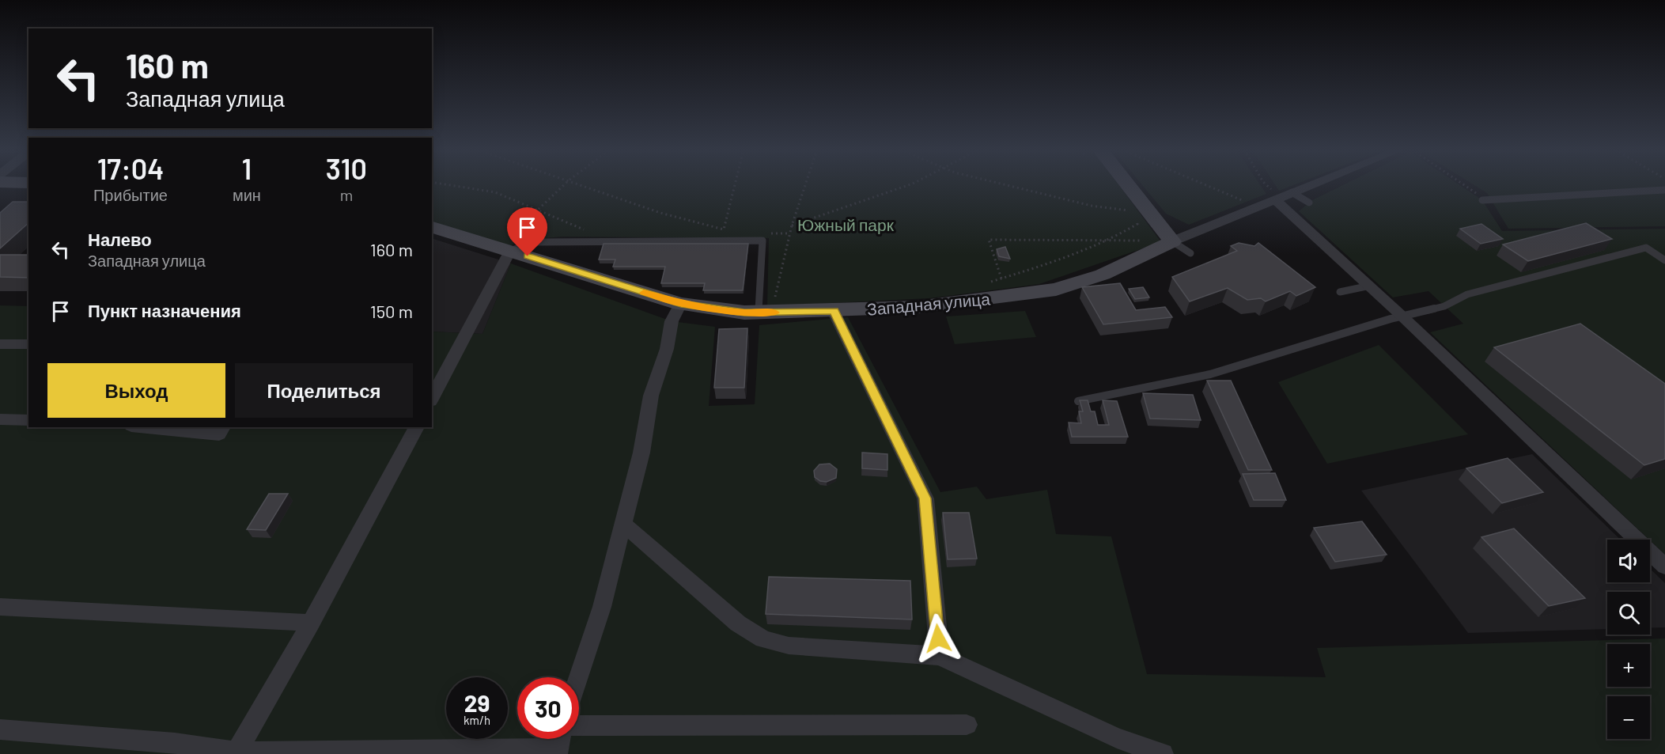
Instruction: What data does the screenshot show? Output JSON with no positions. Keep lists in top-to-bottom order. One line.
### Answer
{"streets":{"street":["Западная улица"]},"parks":["Южный парк"],"page":{"turn":["160 m","Западная улица"],"eta":["17:04","Прибытие","1","мин","310","m"],"list":[{"name":"Налево","note":"Западная улица","value":"160 m"},{"name":"Пункт назначения","value":"150 m"}],"buttons":["Выход","Поделиться"],"map_buttons":["+","−"],"speed":"29 km/h","limit":"30"}}
